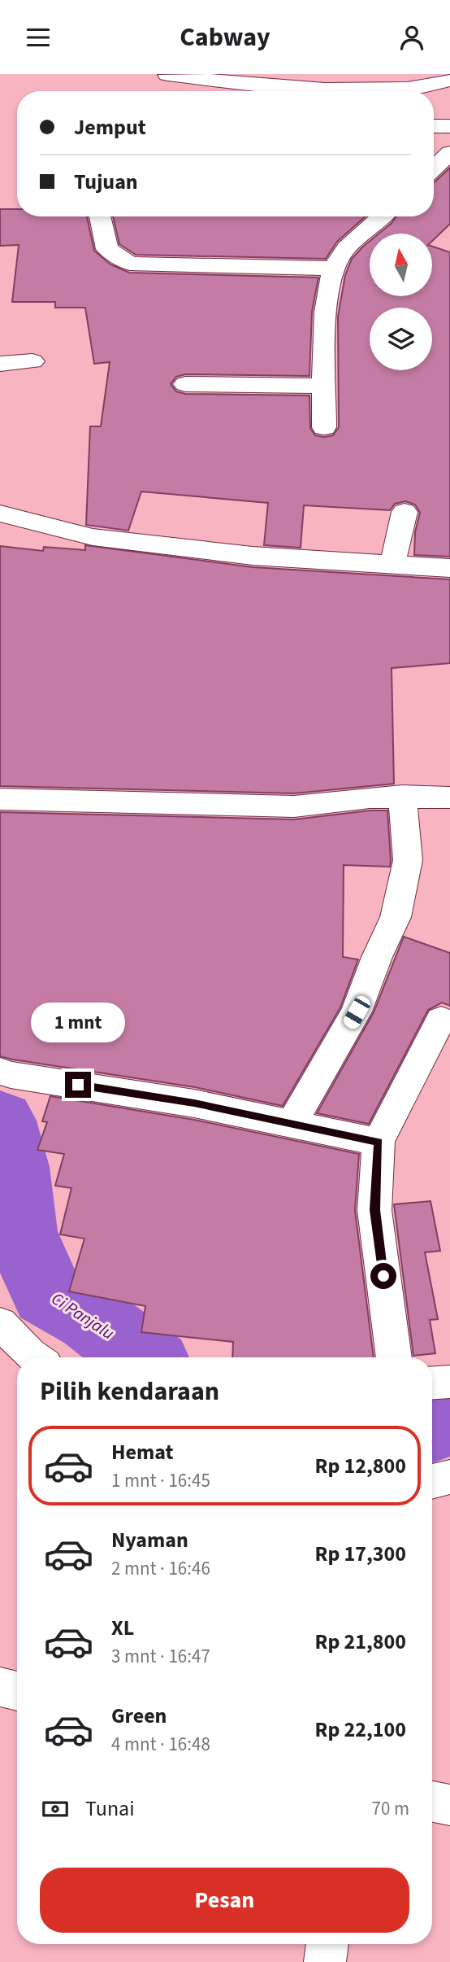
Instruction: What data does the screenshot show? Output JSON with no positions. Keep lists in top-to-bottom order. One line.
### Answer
{"water":["Ci Panjalu"],"north":"top","page":{"header":"Cabway","banner":["Jemput","Tujuan"],"bubble":"1 mnt","heading":"Pilih kendaraan","list":[{"name":"Hemat","note":"1 mnt · 16:45","value":"Rp 12,800"},{"name":"Nyaman","note":"2 mnt · 16:46","value":"Rp 17,300"},{"name":"XL","note":"3 mnt · 16:47","value":"Rp 21,800"},{"name":"Green","note":"4 mnt · 16:48","value":"Rp 22,100"}],"pay":["Tunai","70 m"],"buttons":"Pesan"}}
